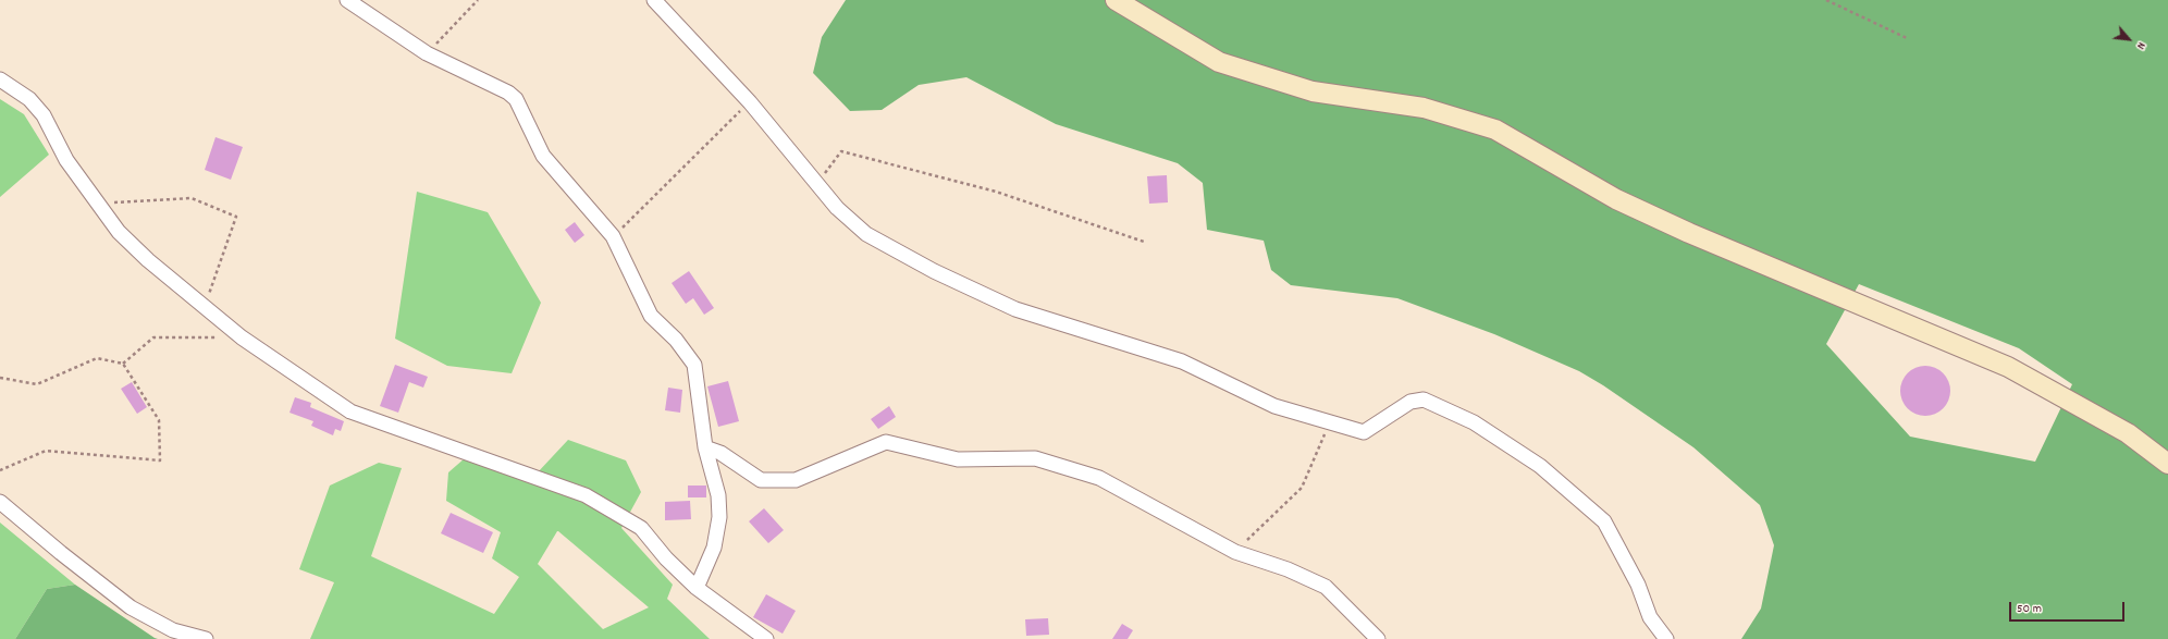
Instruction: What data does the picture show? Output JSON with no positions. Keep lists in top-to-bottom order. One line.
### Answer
{"scale_bar":"50 m","north":"bottom right"}
